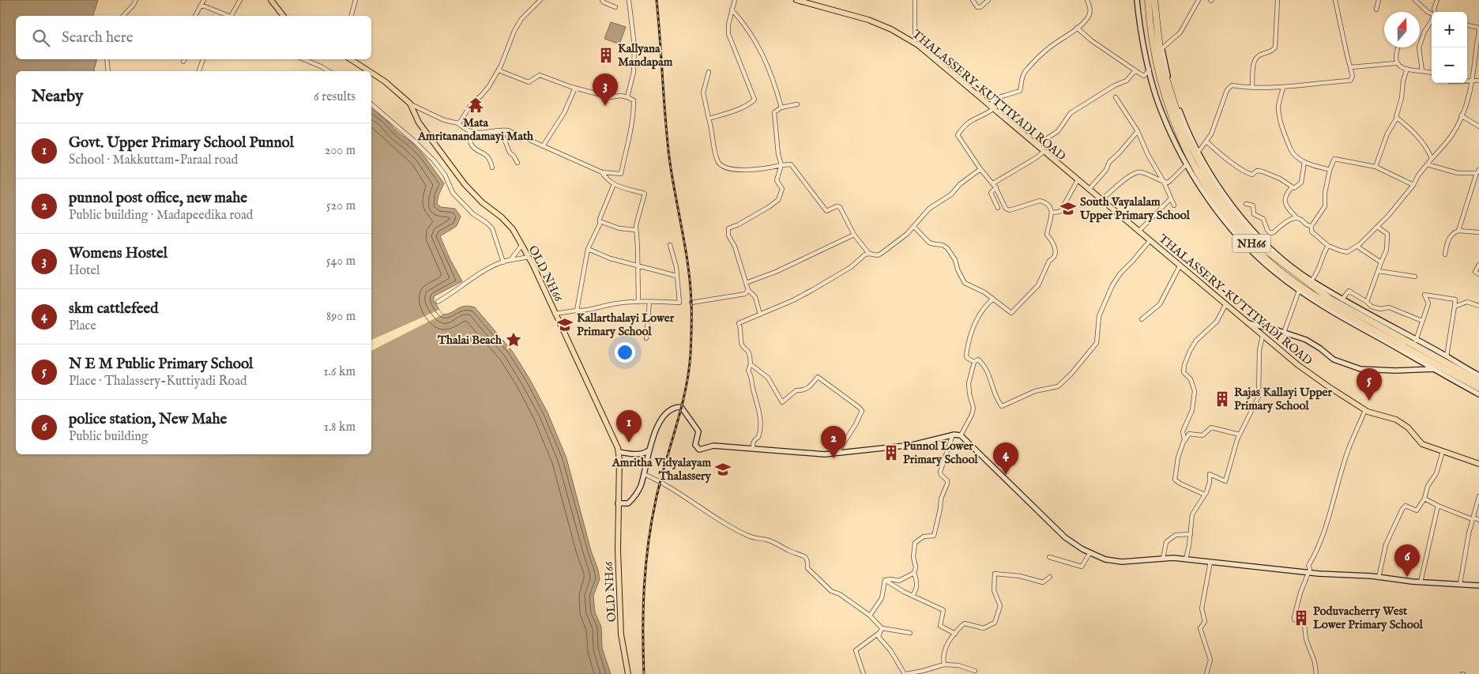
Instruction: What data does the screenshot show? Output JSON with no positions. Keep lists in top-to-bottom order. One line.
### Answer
{"streets":{"highway":["NH66"],"main road":["THALASSERY-KUTTIYADI ROAD","OLD NH66"]},"places":{"building":["Kallyana Mandapam","Rajas Kallayi Upper Primary School","Punnol Lower Primary School","Poduvacherry West Lower Primary School"],"temple":["Mata Amritanandamayi Math"],"school or university":["South Vayalalam Upper Primary School","Kallarthalayi Lower Primary School","Amritha Vidyalayam Thalassery"],"place":["Thalai Beach"]},"north":"top","page":{"map_buttons":["+","−"],"search":"Search here","heading":["Nearby","6 results"],"pins":["3","5","1","2","4","6"],"list":[{"mark":"1","name":"Govt. Upper Primary School Punnol","note":"School · Makkuttam-Paraal road","value":"200 m"},{"mark":"2","name":"punnol post office, new mahe","note":"Public building · Madapeedika road","value":"520 m"},{"mark":"3","name":"Womens Hostel","note":"Hotel","value":"540 m"},{"mark":"4","name":"skm cattlefeed","note":"Place","value":"890 m"},{"mark":"5","name":"N E M Public Primary School","note":"Place · Thalassery-Kuttiyadi Road","value":"1.6 km"},{"mark":"6","name":"police station, New Mahe","note":"Public building","value":"1.8 km"}]}}
